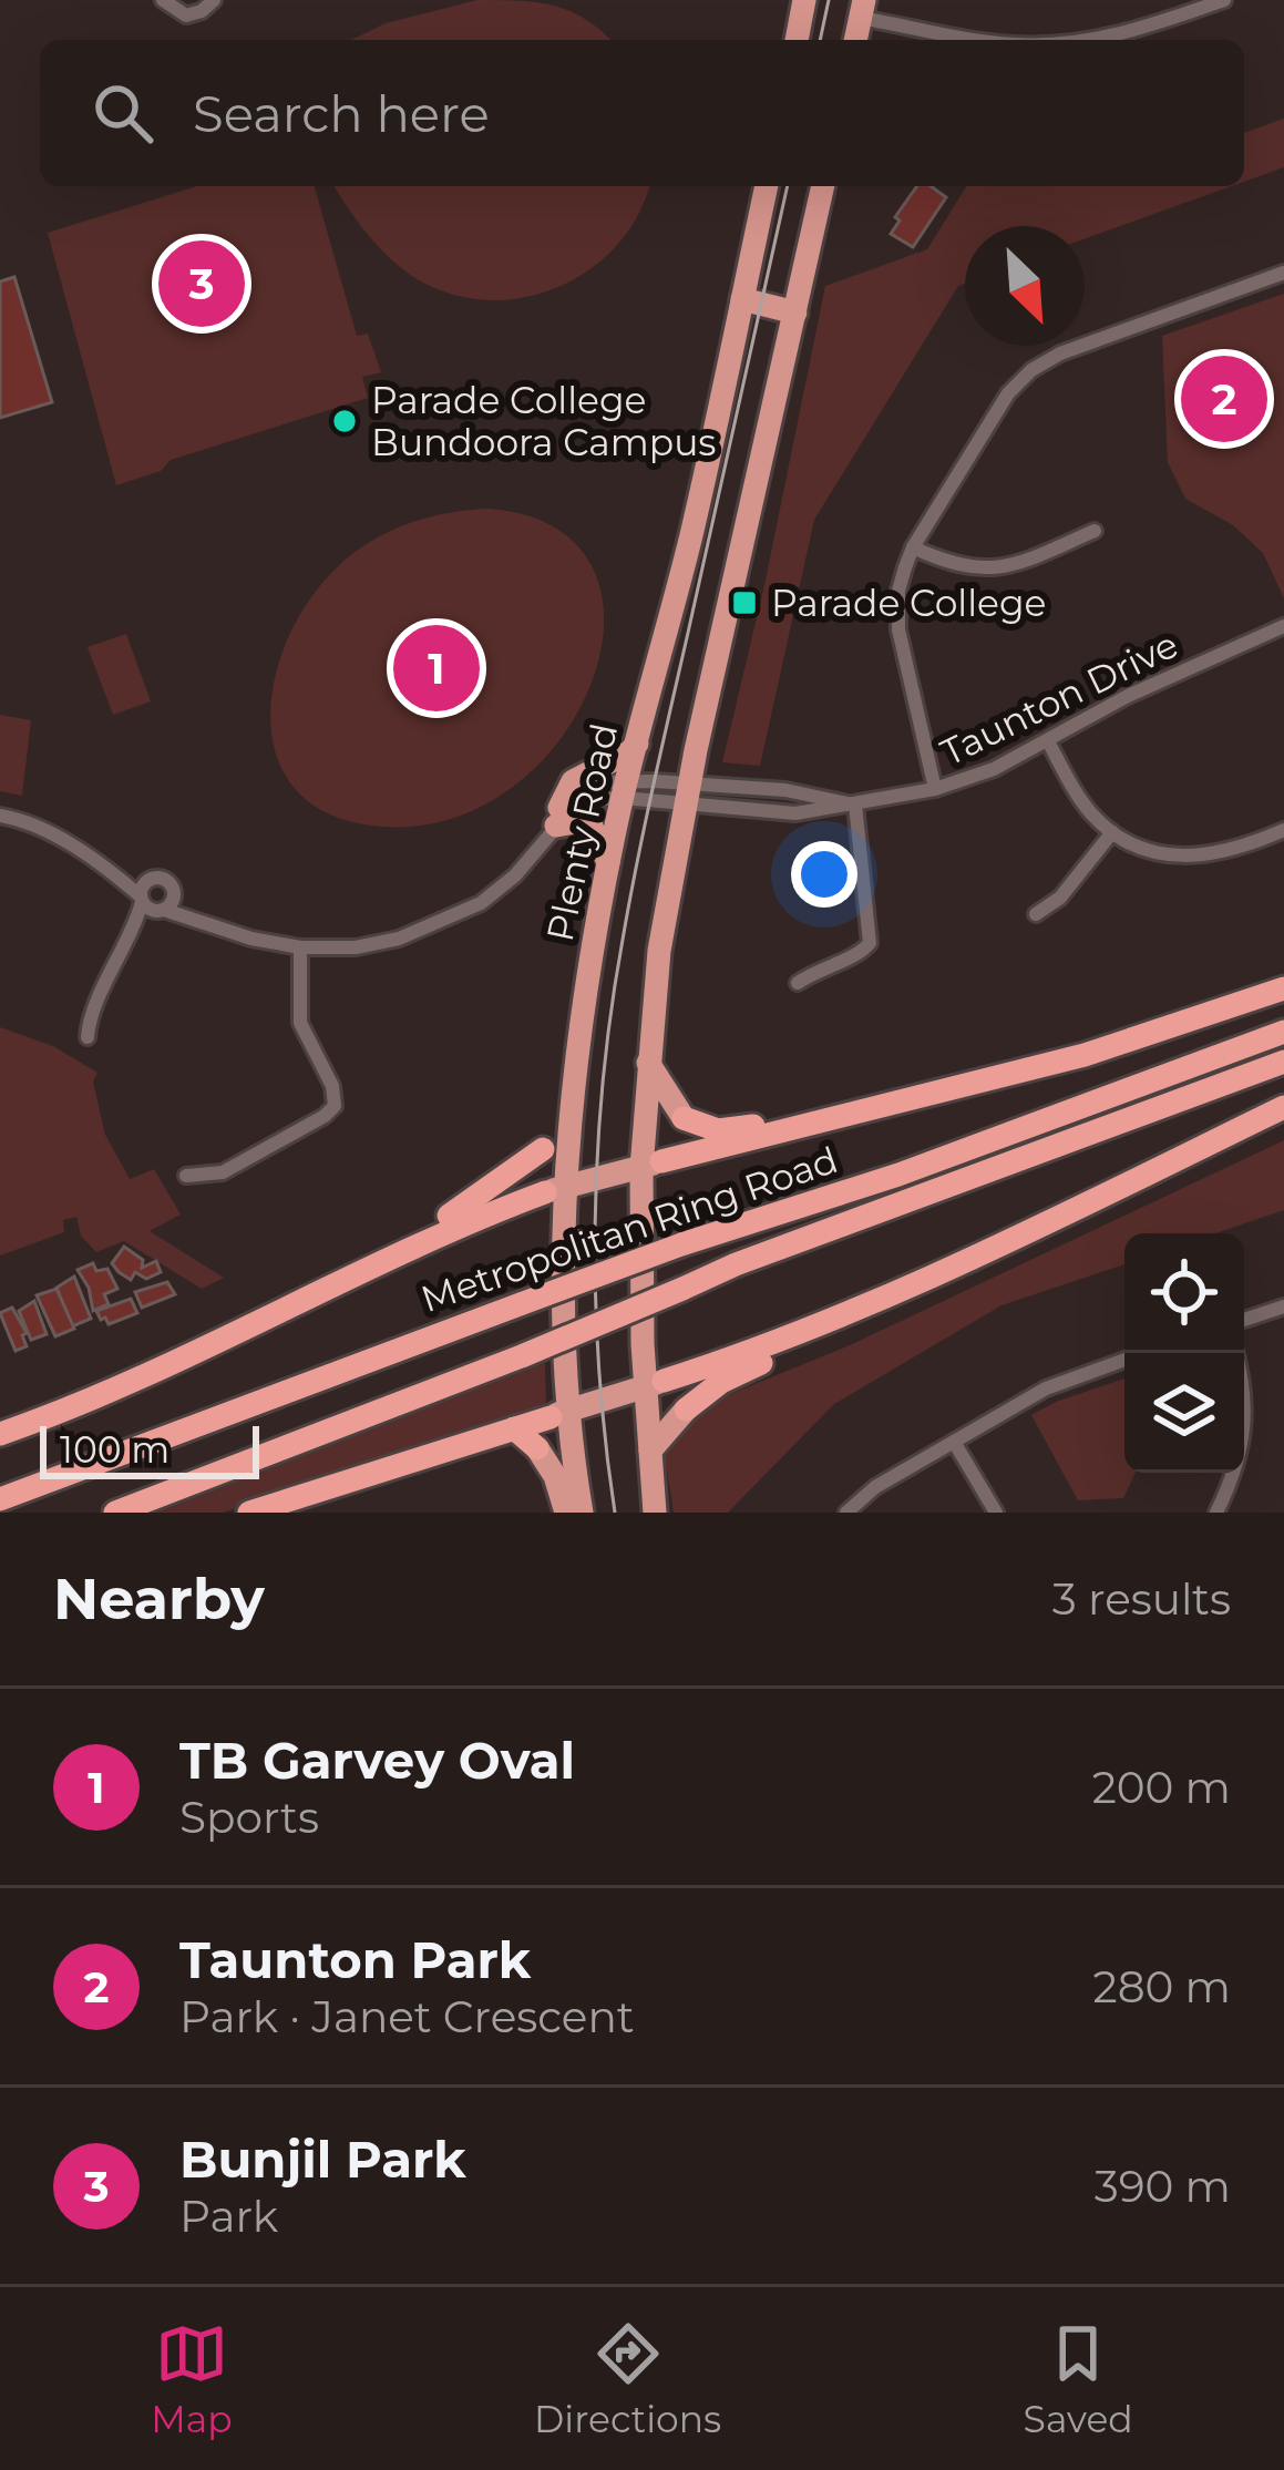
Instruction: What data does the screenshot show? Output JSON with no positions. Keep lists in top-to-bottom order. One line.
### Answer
{"streets":{"highway":["Plenty Road","Metropolitan Ring Road"],"street":["Taunton Drive"]},"places":{"other":["Parade College Bundoora Campus"],"transit":["Parade College"]},"scale_bar":"100 m","north":"bottom right","page":{"search":"Search here","pins":["3","2","1"],"scale":"100 m","heading":["Nearby","3 results"],"list":[{"mark":"1","name":"TB Garvey Oval","note":"Sports","value":"200 m"},{"mark":"2","name":"Taunton Park","note":"Park · Janet Crescent","value":"280 m"},{"mark":"3","name":"Bunjil Park","note":"Park","value":"390 m"}],"nav":["Map","Directions","Saved"]}}
